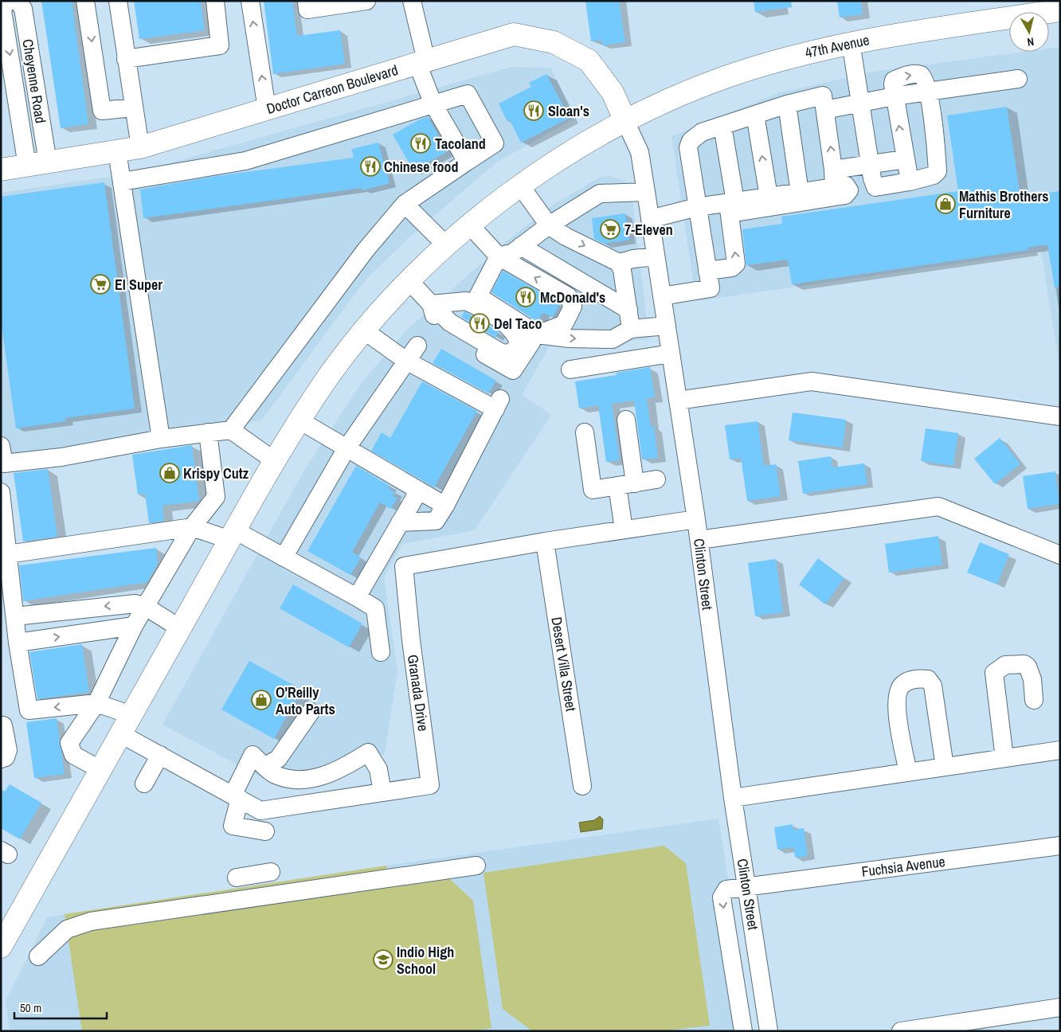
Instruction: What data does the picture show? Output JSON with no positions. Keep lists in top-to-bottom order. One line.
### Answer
{"streets":{"main road":["47th Avenue","Doctor Carreon Boulevard"],"street":["Cheyenne Road","Clinton Street","Desert Villa Street","Granada Drive","Fuchsia Avenue"]},"crossings":[["47th Avenue","Doctor Carreon Boulevard"],["47th Avenue","Clinton Street"],["47th Avenue","Granada Drive"],["Cheyenne Road","Doctor Carreon Boulevard"],["Doctor Carreon Boulevard","Clinton Street"],["Clinton Street","Granada Drive"],["Clinton Street","Fuchsia Avenue"],["Desert Villa Street","Granada Drive"]],"places":{"restaurant":["Sloan's","Tacoland","Chinese food","McDonald's","Del Taco"],"shop":["Mathis Brothers Furniture","Krispy Cutz","O'Reilly Auto Parts"],"supermarket":["7-Eleven","El Super"],"school or university":["Indio High School"]},"scale_bar":"50 m","north":"bottom"}
